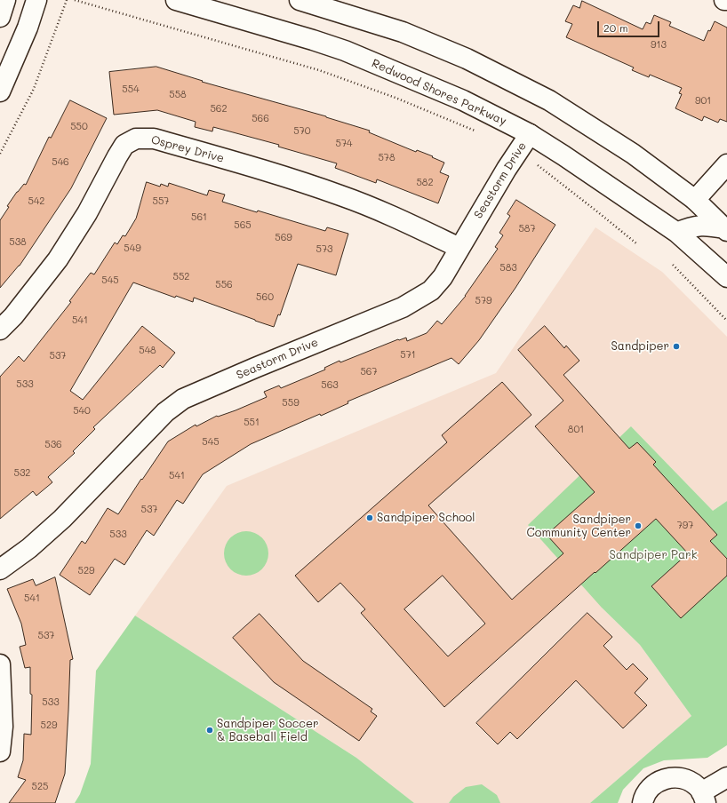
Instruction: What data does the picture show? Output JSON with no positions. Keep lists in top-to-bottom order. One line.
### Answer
{"streets":{"street":["Redwood Shores Parkway","Osprey Drive","Seastorm Drive"]},"crossings":[["Redwood Shores Parkway","Seastorm Drive"],["Osprey Drive","Seastorm Drive"]],"parks":["Sandpiper Park"],"places":["Sandpiper","Sandpiper School","Sandpiper Community Center","Sandpiper Soccer & Baseball Field"],"house_numbers":["913","554","558","901","562","566","550","570","574","578","546","582","542","557","561","565","587","569","538","549","573","583","552","545","556","560","579","541","548","571","537","567","533","563","559","540","551","801","545","536","532","541","537","797","533","529","541","537","533","529","525"],"scale_bar":"20 m"}
